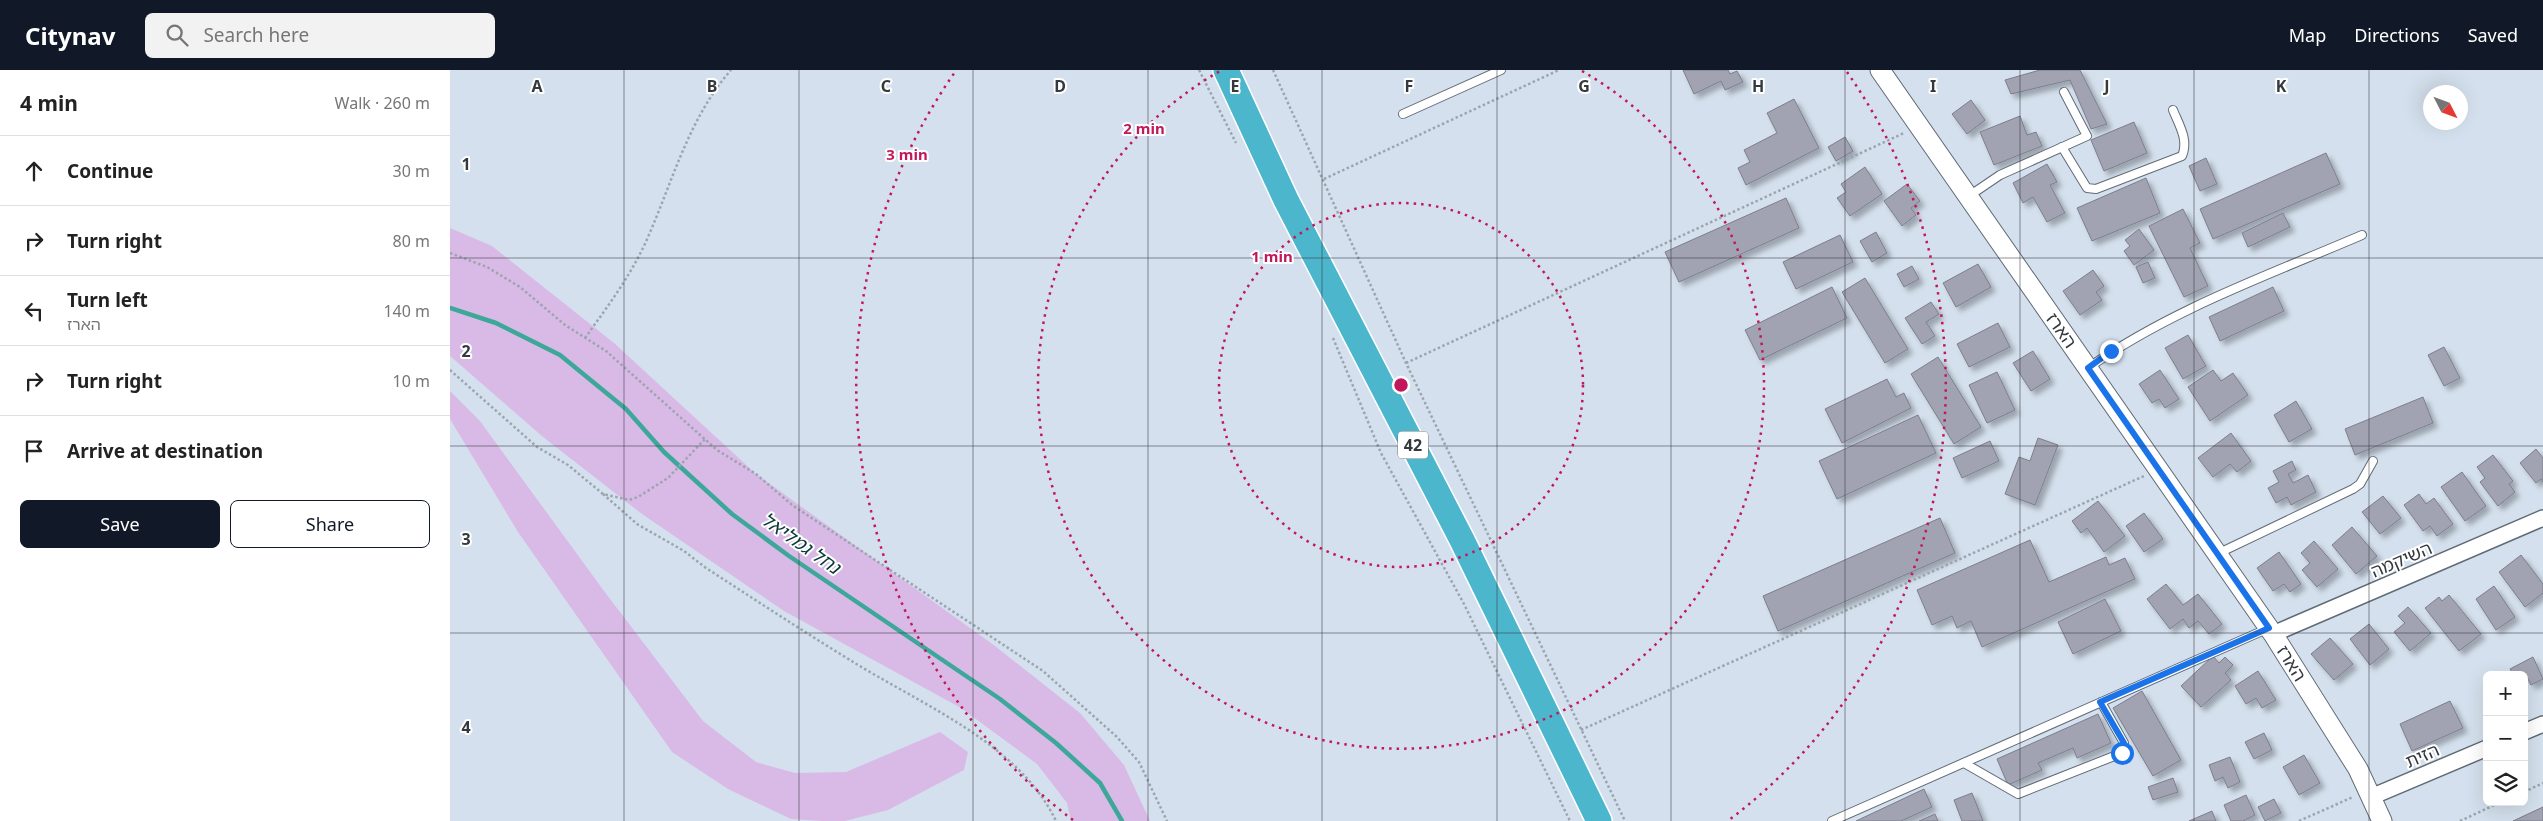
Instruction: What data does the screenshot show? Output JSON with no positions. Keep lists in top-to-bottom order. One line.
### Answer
{"streets":{"highway":["42"],"street":["הארז","השיקמה","הזית"]},"crossings":[["הארז","השיקמה"],["הארז","הזית"]],"water":["נחל גמליאל"],"north":"bottom right","page":{"header":"Citynav","search":"Search here","nav":["Map","Directions","Saved"],"heading":["4 min","Walk · 260 m"],"list":[["Continue","30 m"],["Turn right","80 m"],["Turn left","הארז","140 m"],["Turn right","10 m"],"Arrive at destination"],"buttons":["Save","Share"],"map_buttons":["+","−"]},"grid":{"columns":["A","B","C","D","E","F","G","H","I","J","K"],"rows":["1","2","3","4"]},"rings":["2 min","3 min","1 min"]}
